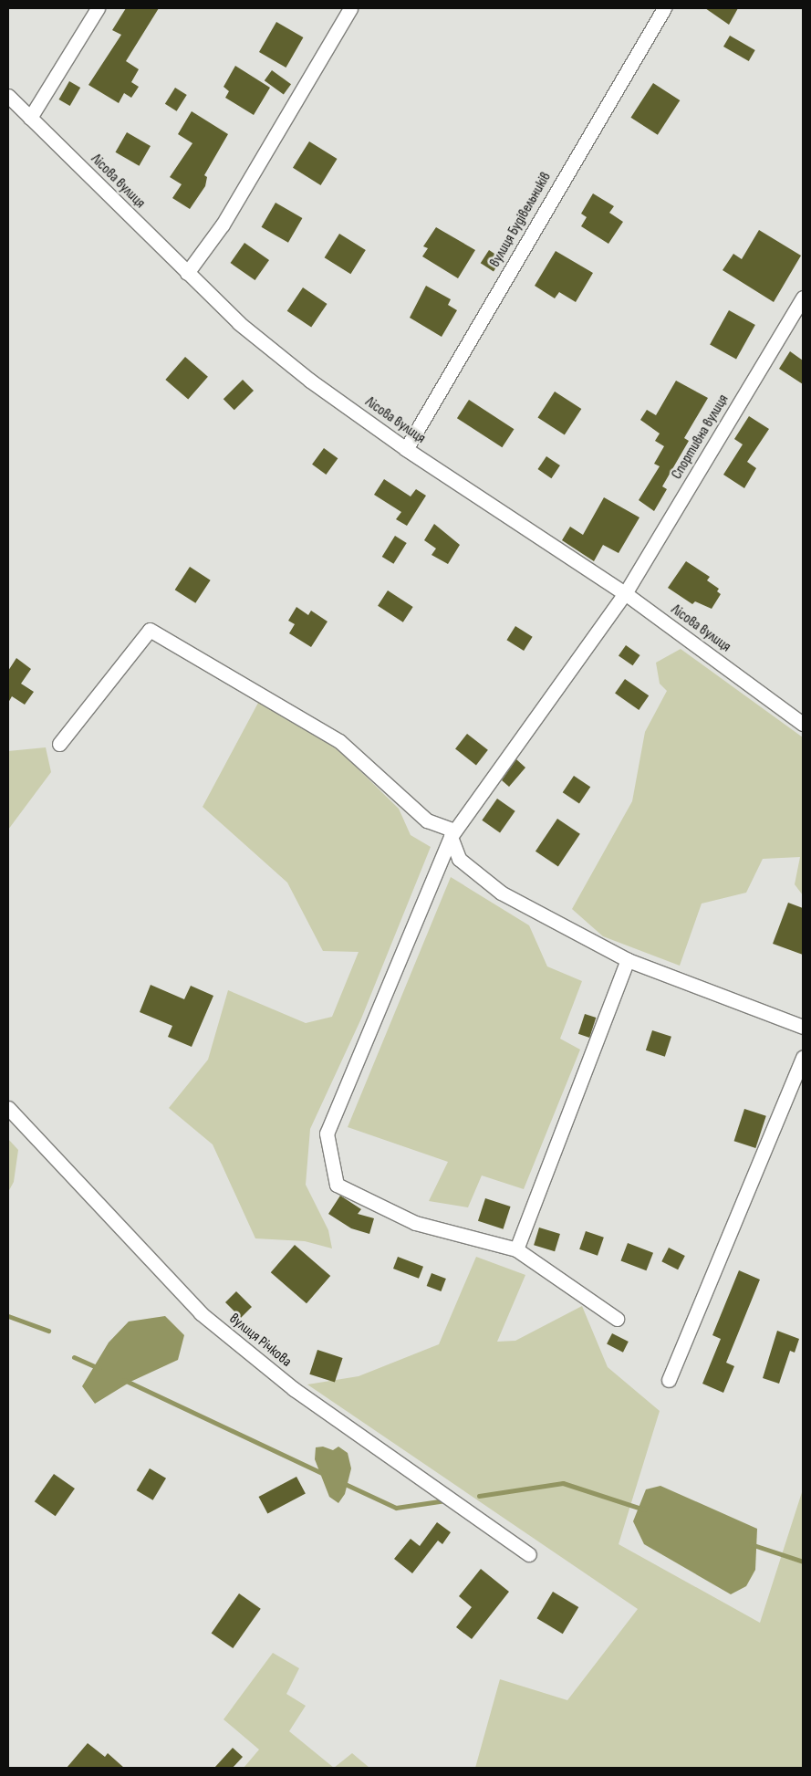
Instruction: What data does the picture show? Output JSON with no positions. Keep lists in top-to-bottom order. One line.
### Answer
{"streets":{"street":["Лісова вулиця","вулиця Будівельників","Спортивна вулиця","вулиця Річкова"]},"crossings":[["Лісова вулиця","вулиця Будівельників"],["Лісова вулиця","Спортивна вулиця"]]}
